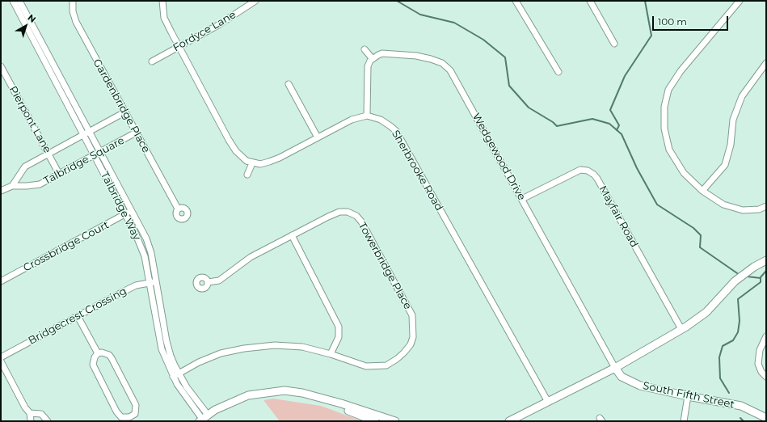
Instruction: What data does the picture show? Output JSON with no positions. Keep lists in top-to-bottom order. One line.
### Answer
{"streets":{"street":["Fordyce Lane","Gardenbridge Place","Pierpont Lane","Wedgewood Drive","Talbridge Square","Sherbrooke Road","Talbridge Way","Mayfair Road","Crossbridge Court","Towerbridge Place","Bridgecrest Crossing","South Fifth Street"]},"crossings":[["Gardenbridge Place","Talbridge Square"],["Pierpont Lane","Talbridge Square"],["Wedgewood Drive","Mayfair Road"],["Wedgewood Drive","South Fifth Street"],["Talbridge Square","Talbridge Way"],["Talbridge Way","Crossbridge Court"],["Talbridge Way","Towerbridge Place"],["Talbridge Way","Bridgecrest Crossing"]],"scale_bar":"100 m","north":"top right"}
